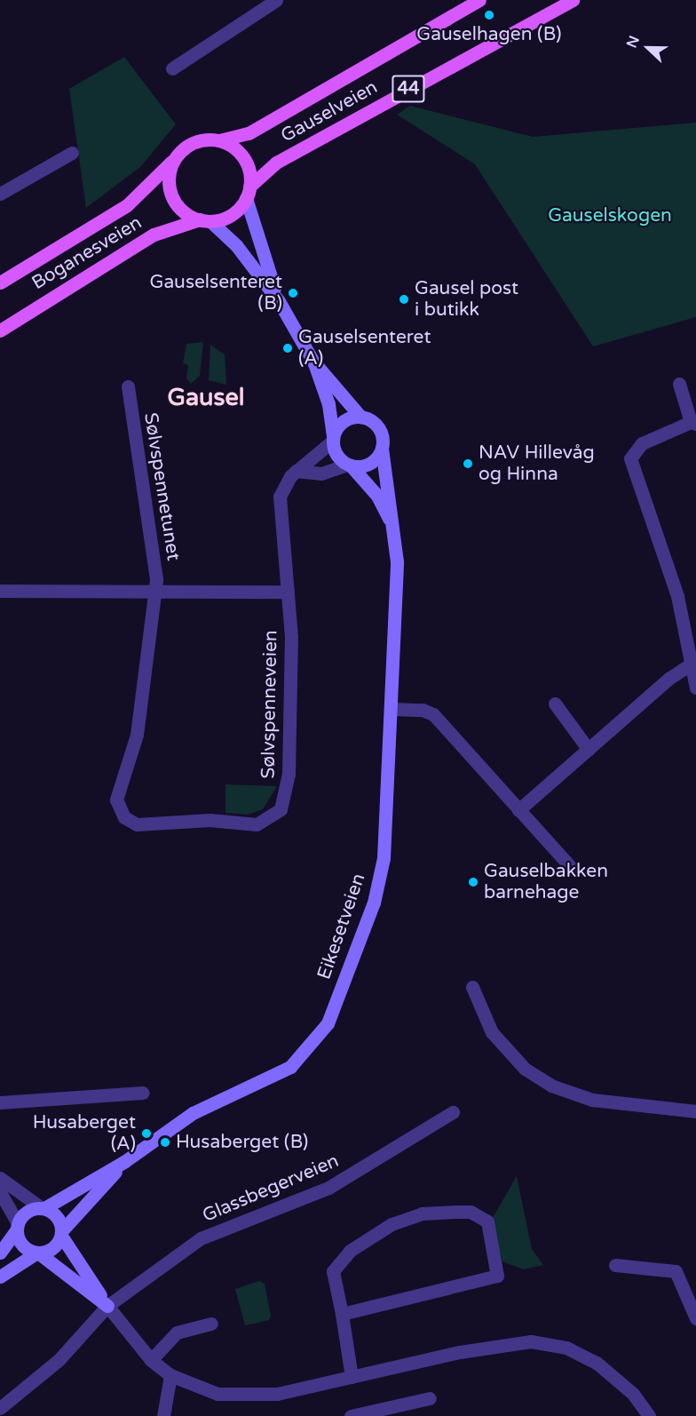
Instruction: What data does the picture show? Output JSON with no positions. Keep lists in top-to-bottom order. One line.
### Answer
{"streets":{"main road":["44","Gauselveien","Boganesveien","Eikesetveien"],"street":["Sølvspennetunet","Sølvspenneveien","Glassbegerveien"]},"crossings":[["44","Gauselveien"],["44","Boganesveien"],["Gauselveien","Boganesveien"],["Sølvspennetunet","Sølvspenneveien"]],"districts":["Gausel"],"parks":["Gauselskogen"],"places":["Gauselhagen (B)","Gauselsenteret (B)","Gausel post i butikk","Gauselsenteret (A)","NAV Hillevåg og Hinna","Gauselbakken barnehage","Husaberget (A)","Husaberget (B)"],"north":"left"}
